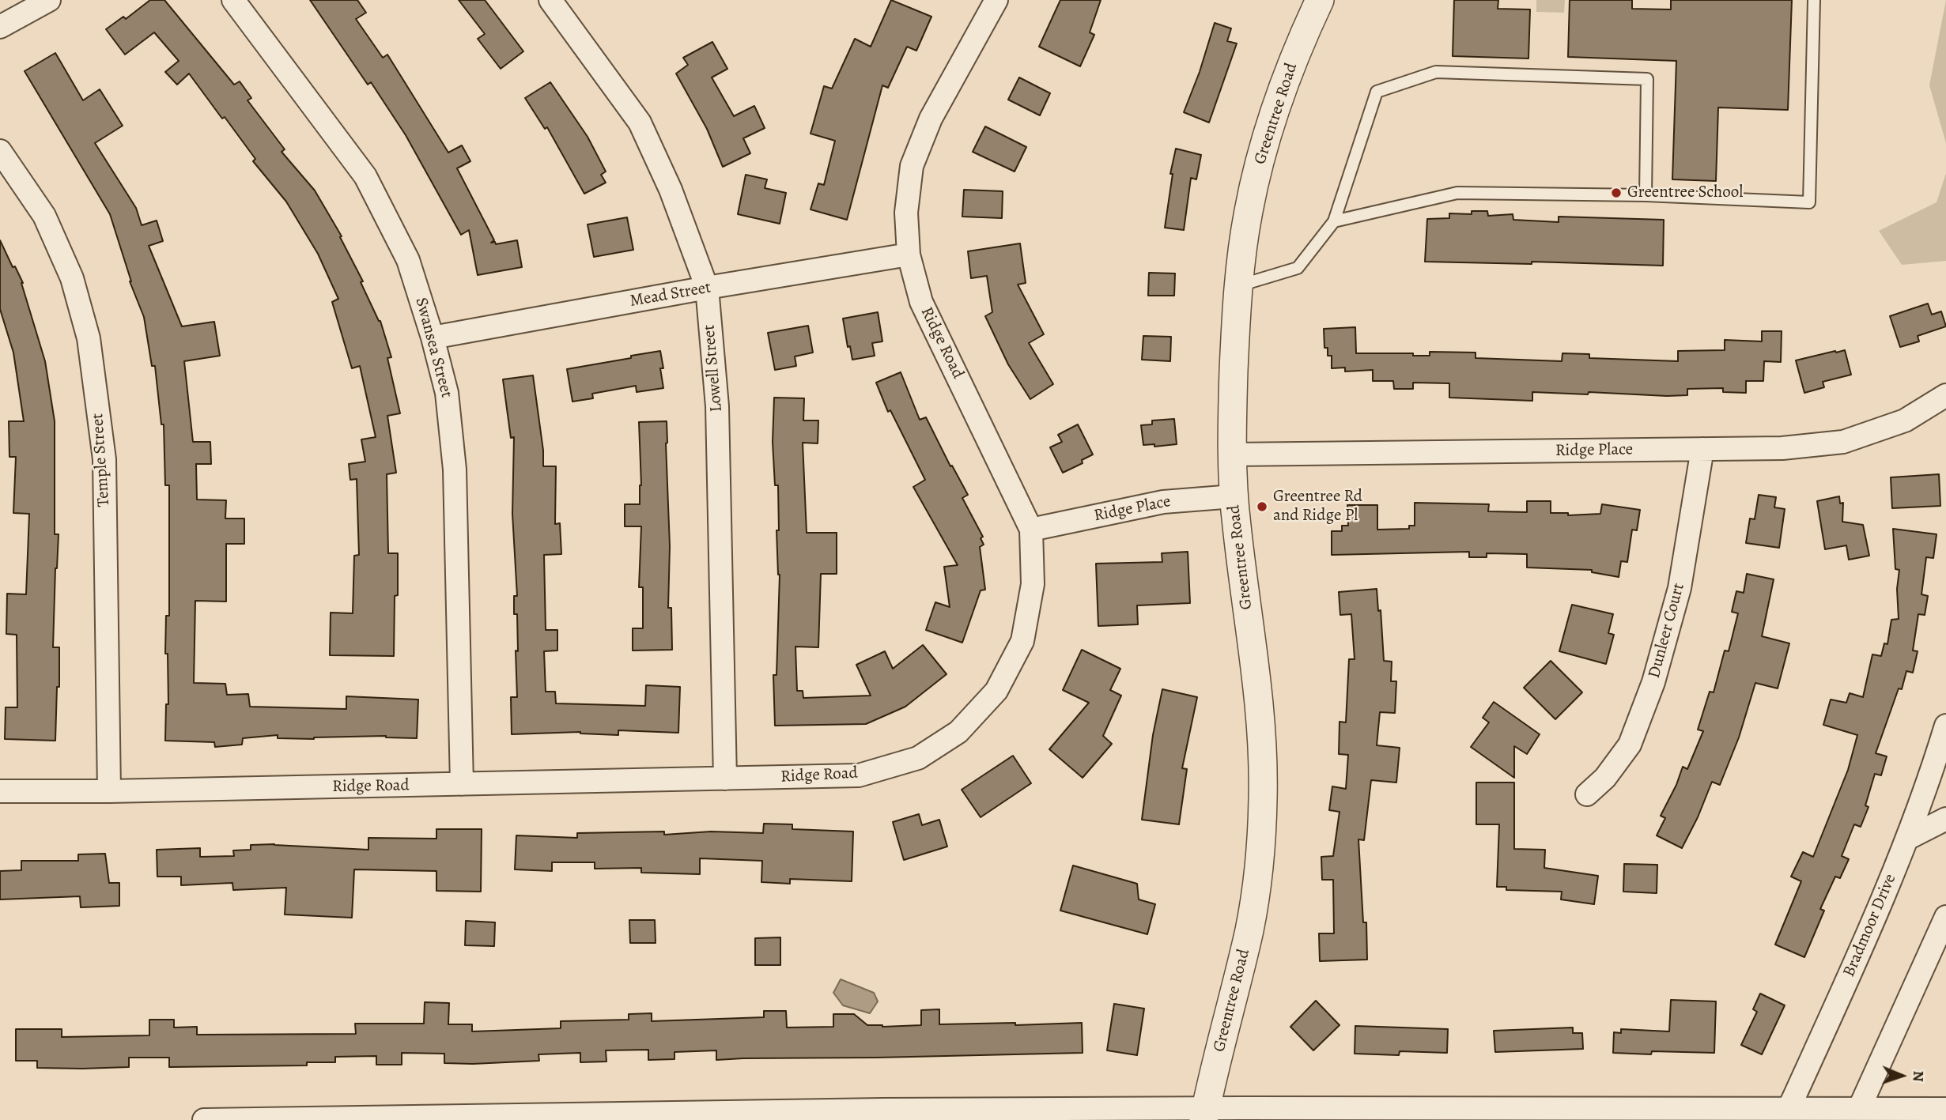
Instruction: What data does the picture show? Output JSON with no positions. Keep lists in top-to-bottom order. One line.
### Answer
{"streets":{"street":["Greentree Road","Mead Street","Ridge Road","Swansea Street","Lowell Street","Ridge Place","Temple Street","Dunleer Court","Bradmoor Drive"]},"crossings":[["Greentree Road","Ridge Place"],["Mead Street","Ridge Road"],["Mead Street","Swansea Street"],["Mead Street","Lowell Street"],["Ridge Road","Swansea Street"],["Ridge Road","Lowell Street"],["Ridge Road","Ridge Place"],["Ridge Road","Temple Street"],["Ridge Place","Dunleer Court"]],"places":["Greentree School","Greentree Rd and Ridge Pl"],"north":"right"}
